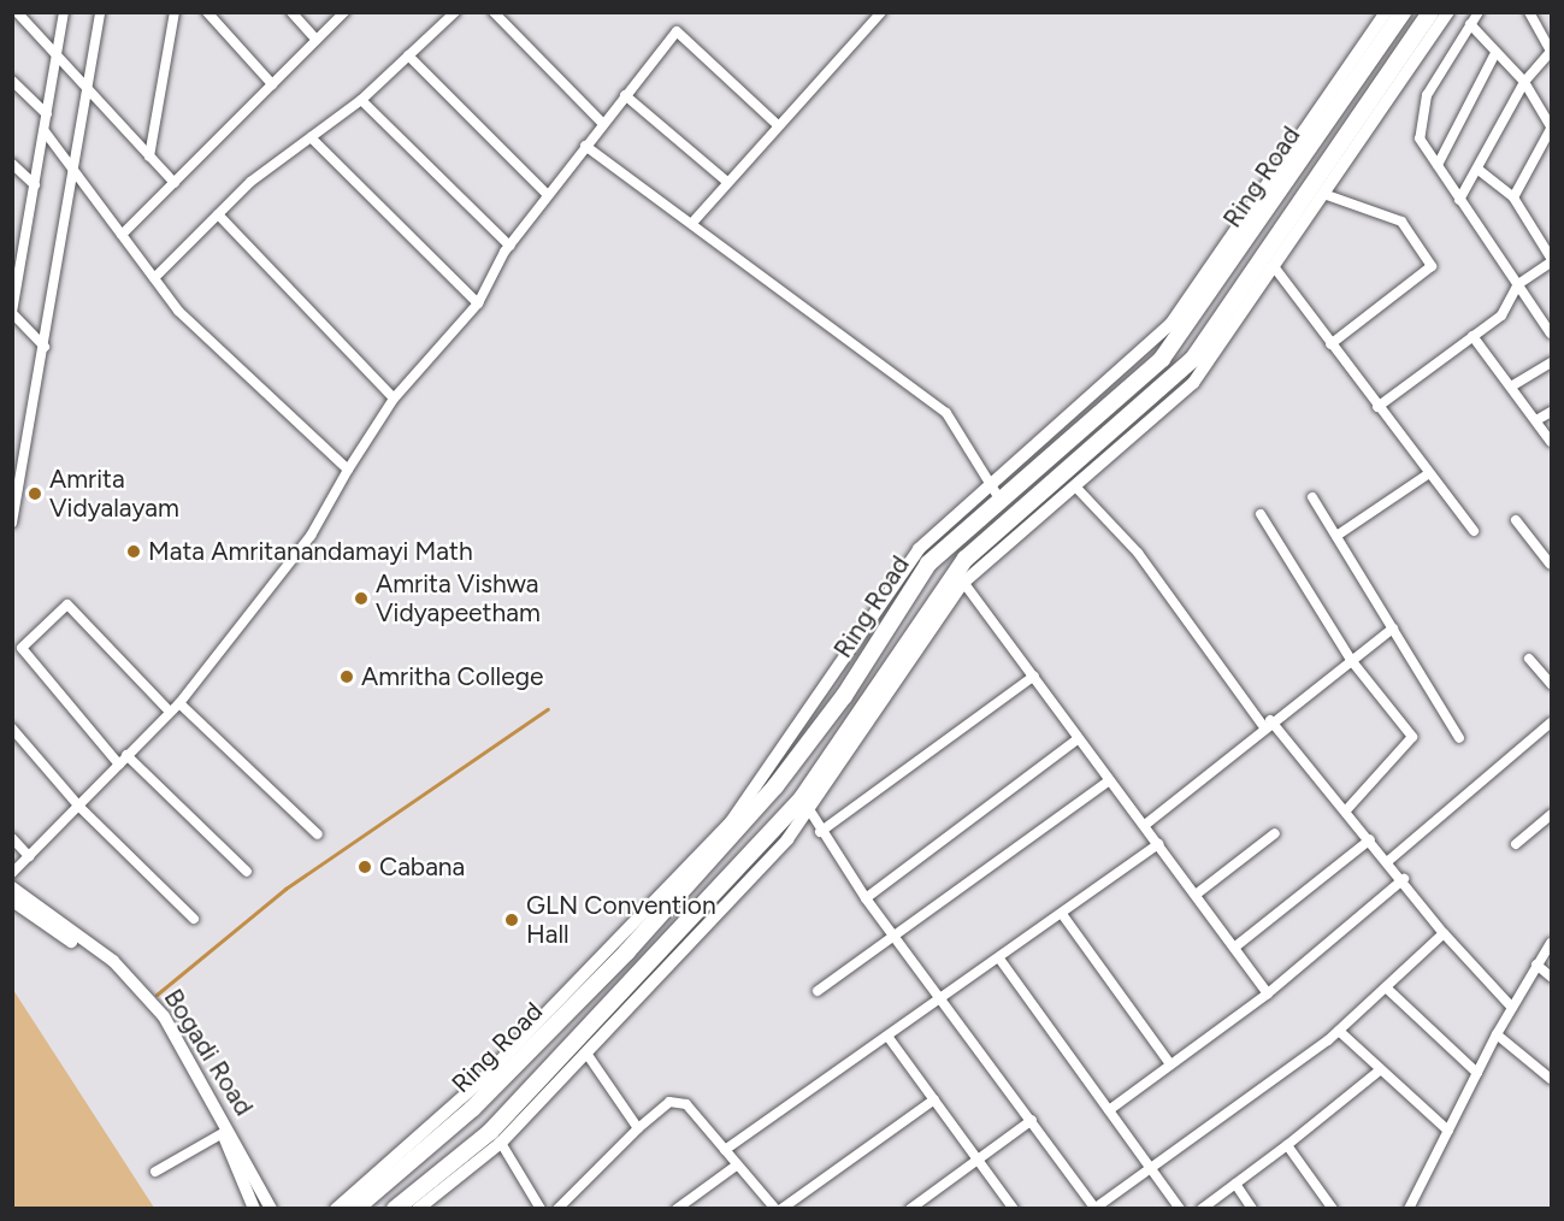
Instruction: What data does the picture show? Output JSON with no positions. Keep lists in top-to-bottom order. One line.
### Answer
{"streets":{"highway":["Ring Road"],"street":["Bogadi Road"]},"places":["Amrita Vidyalayam","Mata Amritanandamayi Math","Amrita Vishwa Vidyapeetham","Amritha College","Cabana","GLN Convention Hall"]}
